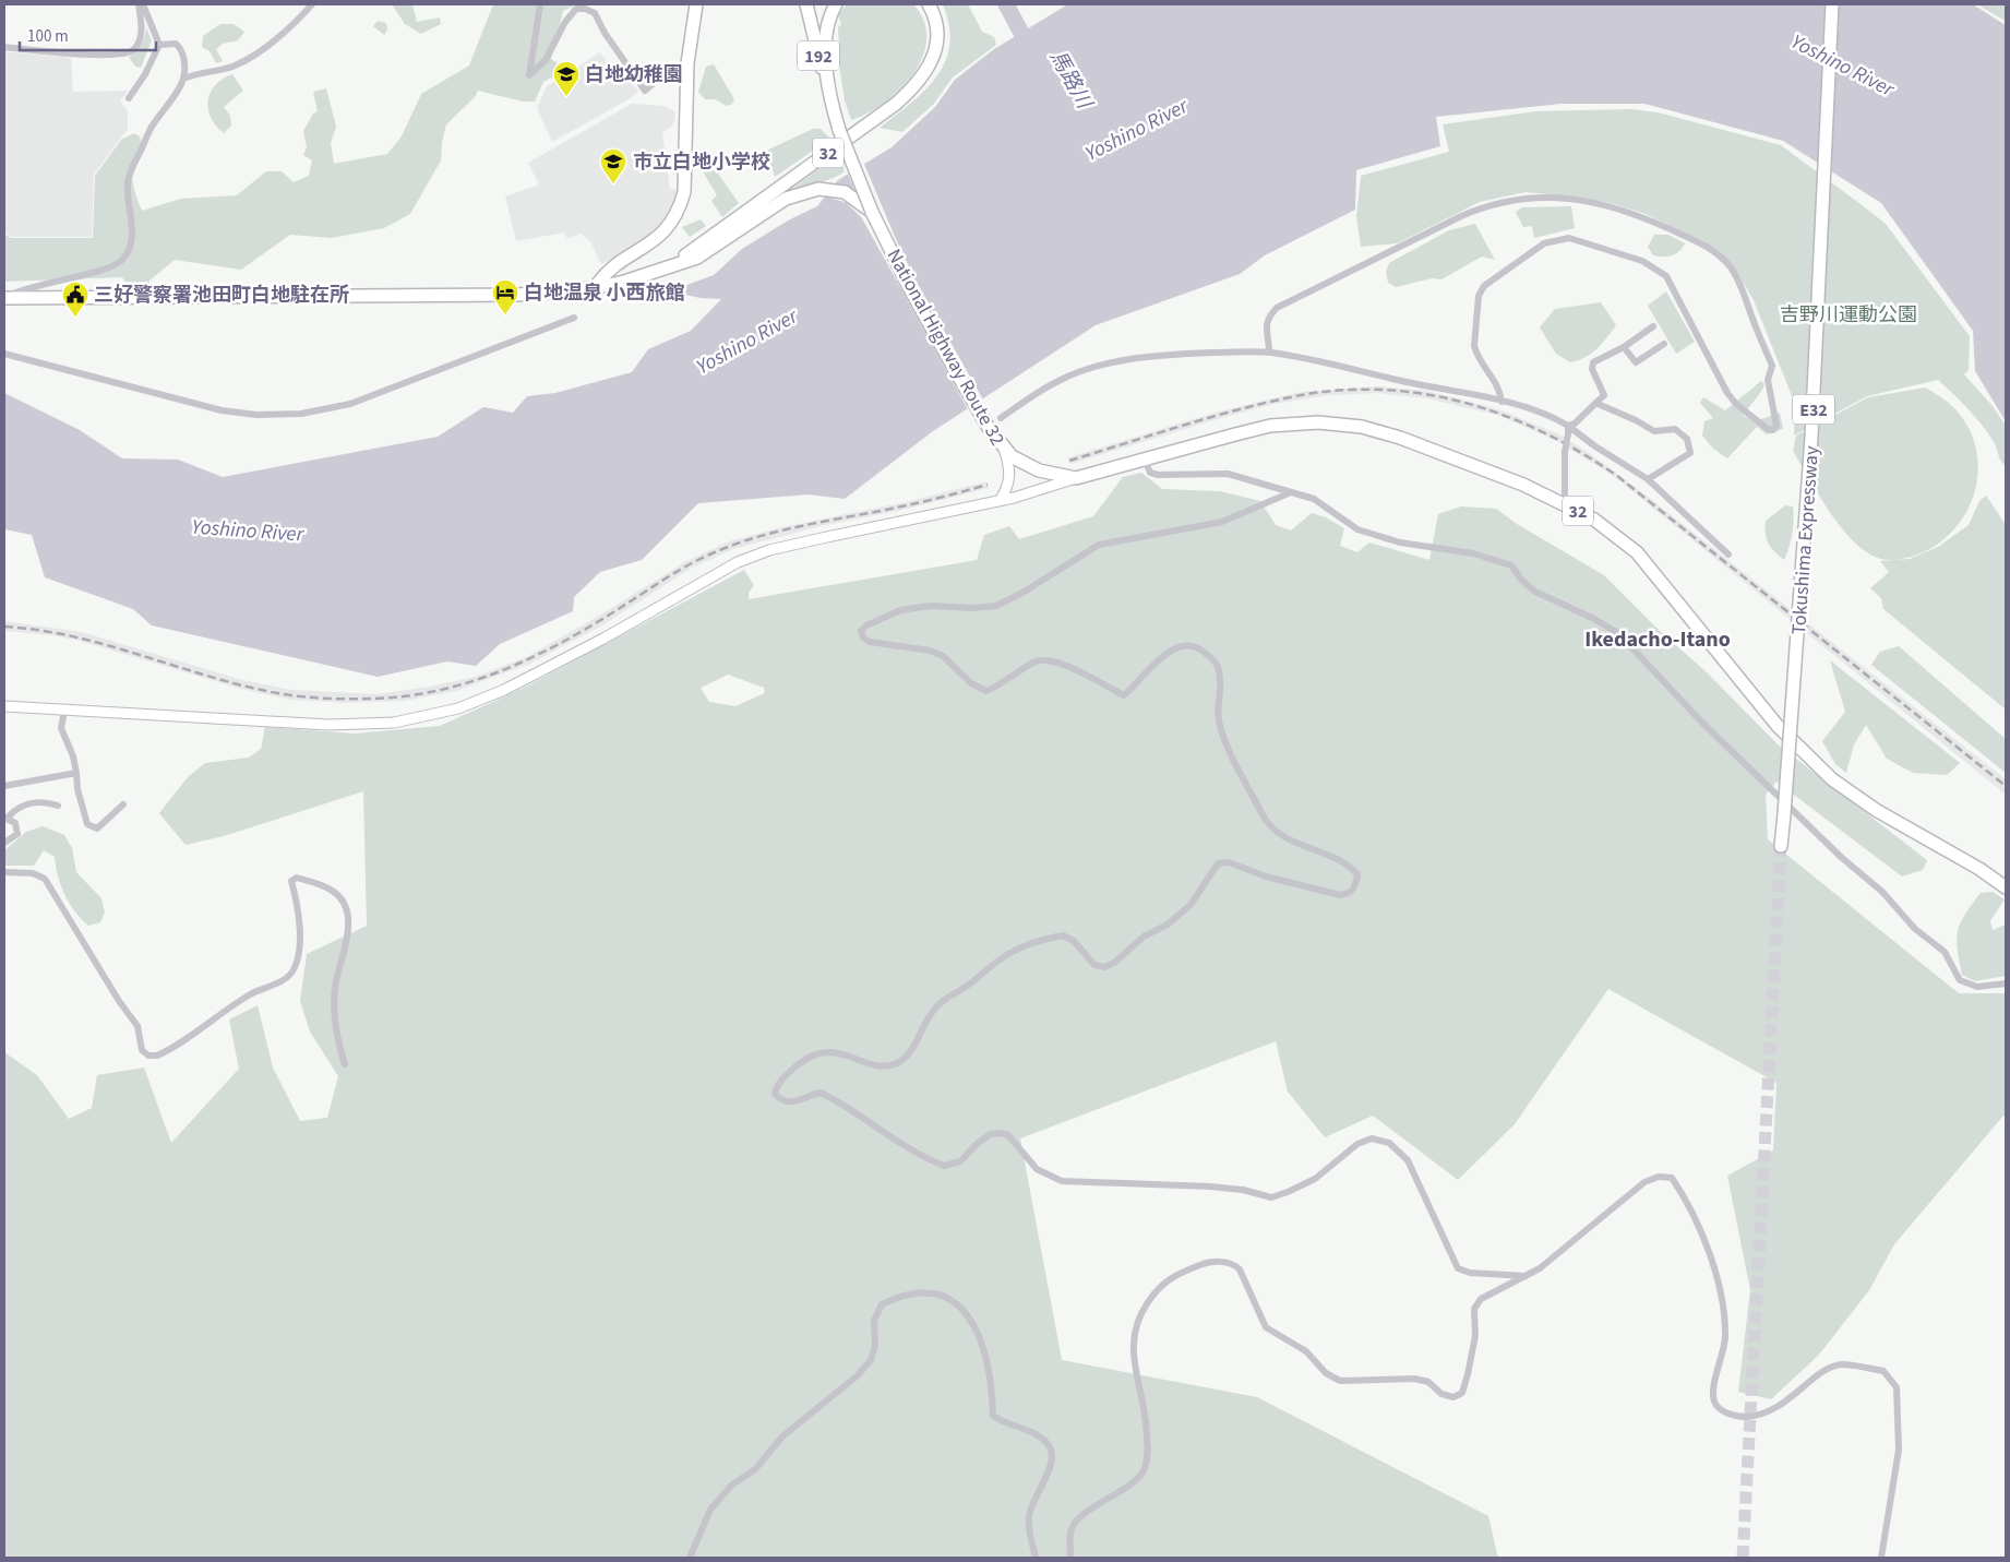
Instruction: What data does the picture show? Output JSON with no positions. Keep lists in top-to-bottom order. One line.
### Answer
{"streets":{"highway":["192","32","National Highway Route 32","E32","Tokushima Expressway"]},"crossings":[["192","National Highway Route 32"]],"districts":["Ikedacho-Itano"],"water":["Yoshino River","馬路川"],"parks":["吉野川運動公園"],"places":{"school or university":["白地幼稚園","市立白地小学校"],"hotel":["白地温泉 小西旅館"],"public building":["三好警察署池田町白地駐在所"]},"scale_bar":"100 m"}
